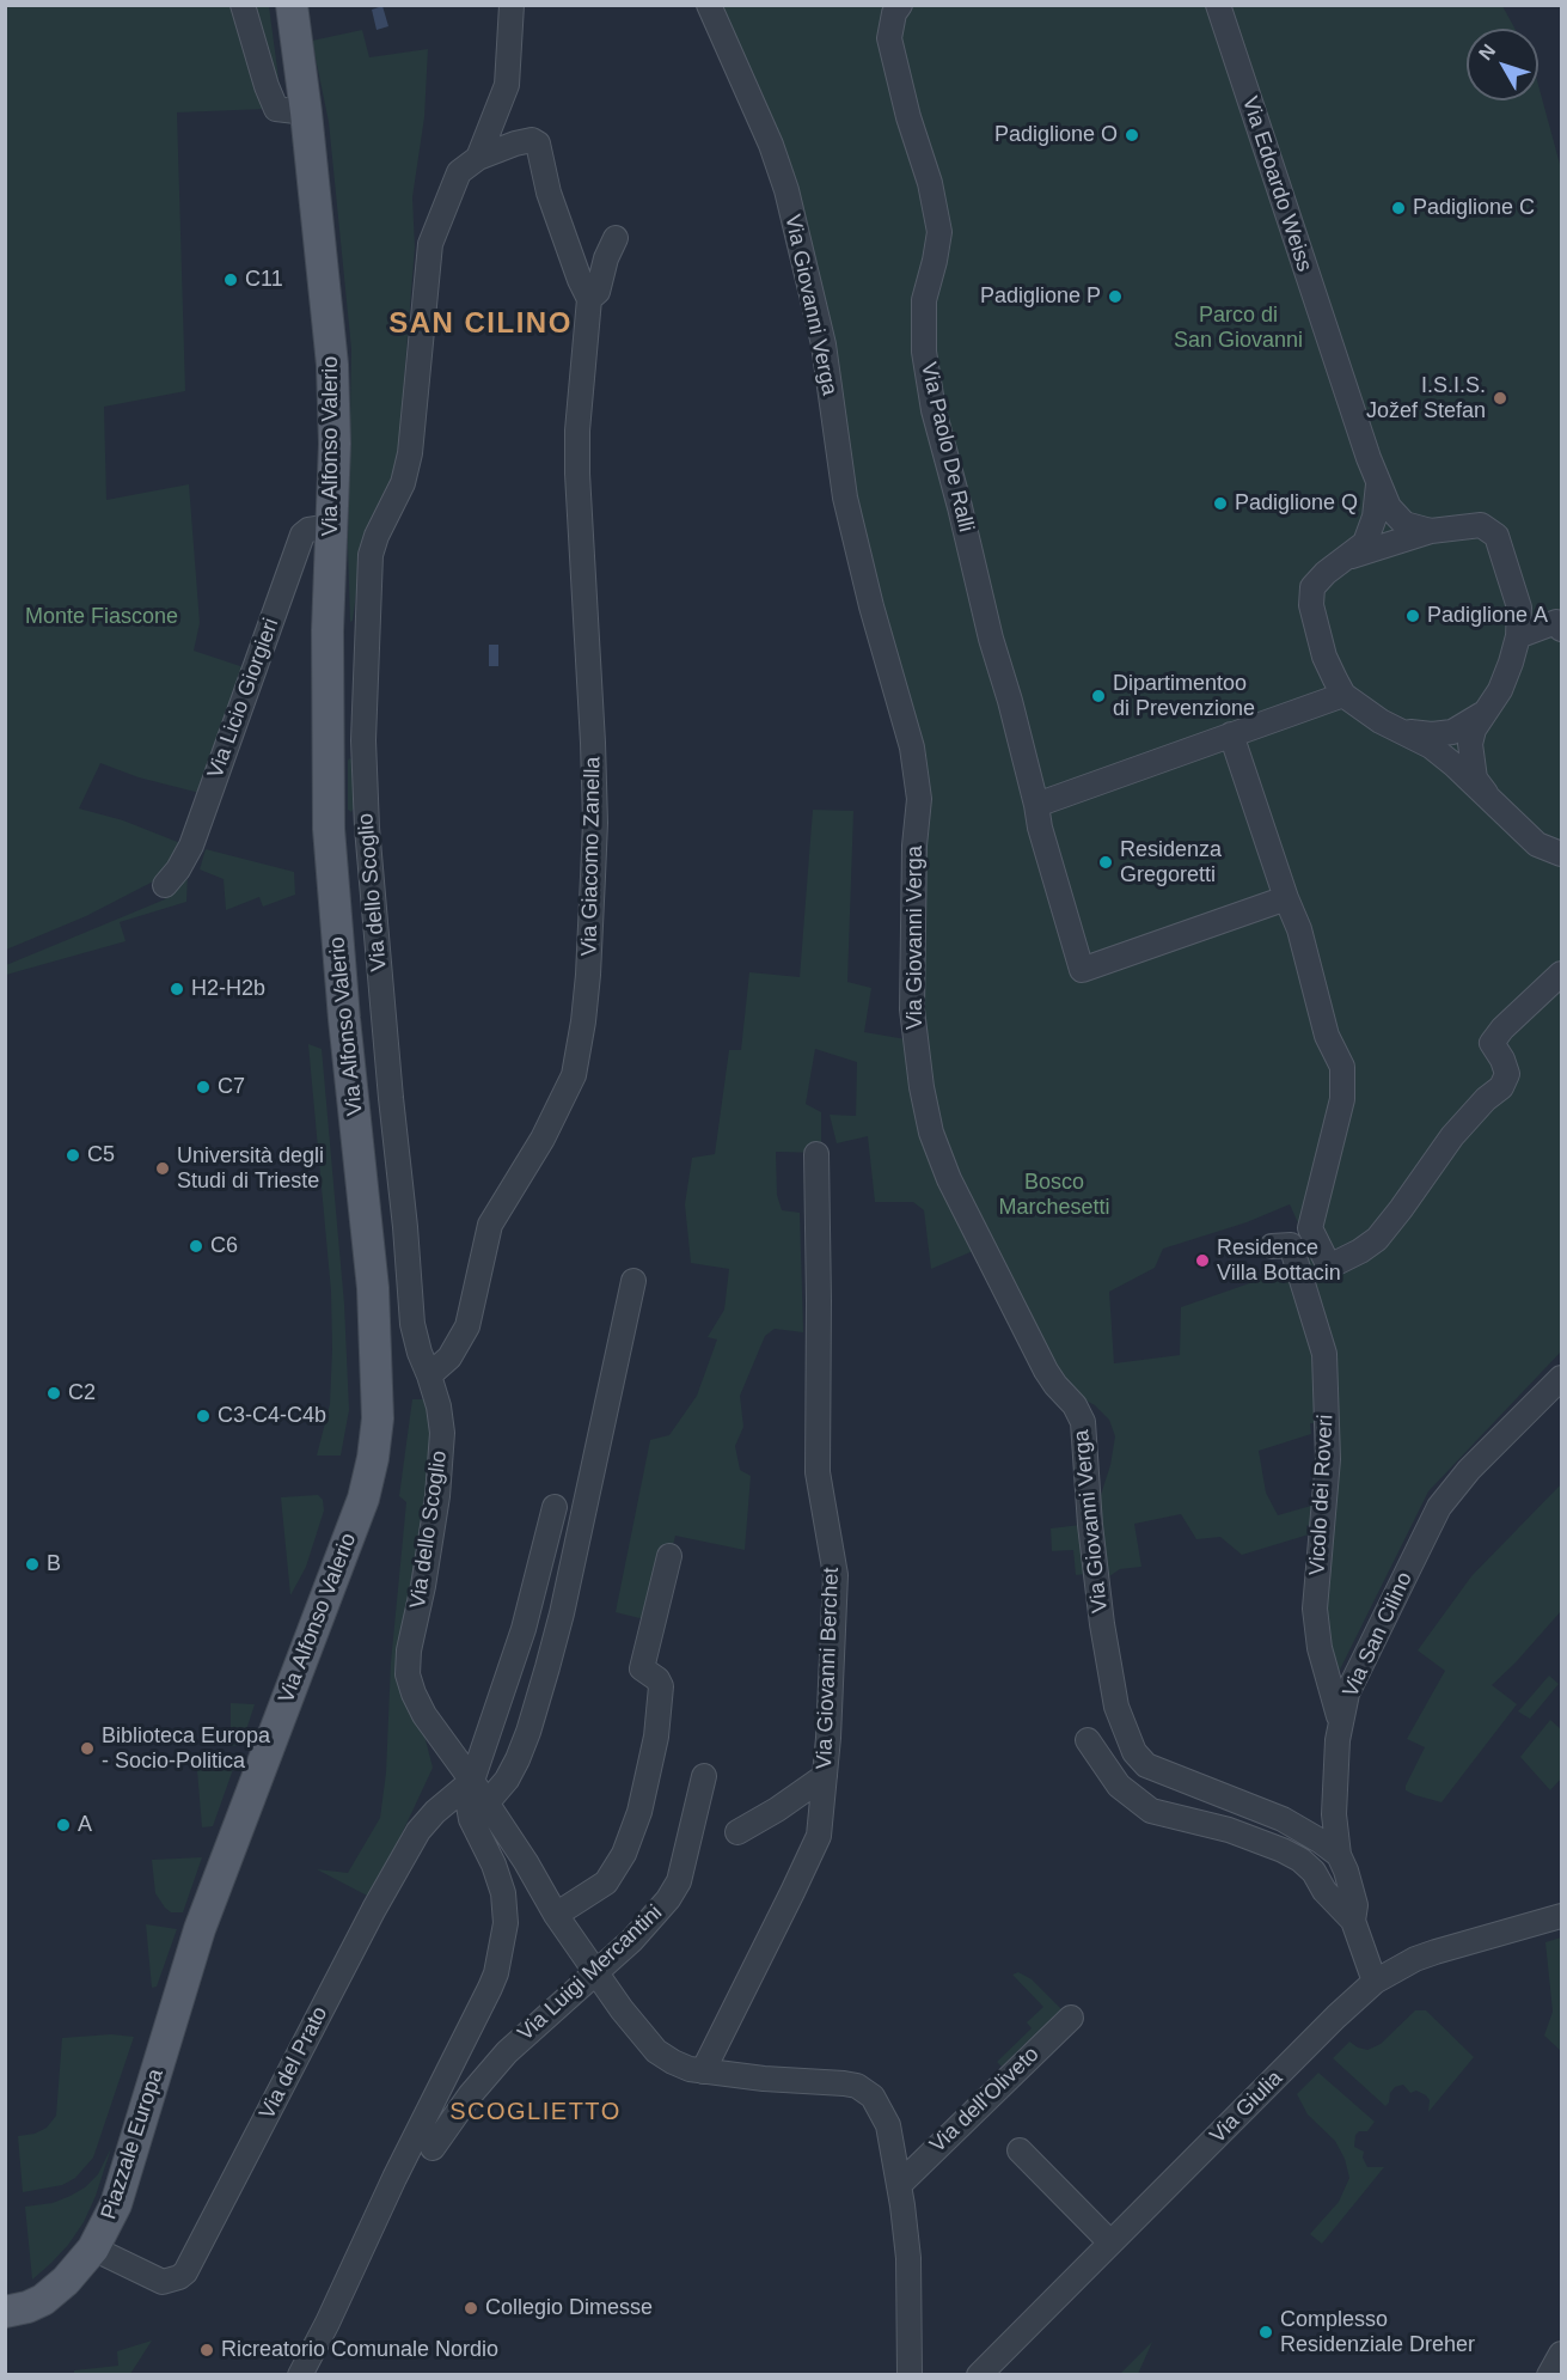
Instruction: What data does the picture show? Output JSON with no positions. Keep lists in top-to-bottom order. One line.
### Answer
{"streets":{"main road":["Via Alfonso Valerio","Piazzale Europa"],"street":["Via Edoardo Weiss","Via Giovanni Verga","Via Paolo De Ralli","Via Licio Giorgieri","Via Giacomo Zanella","Via dello Scoglio","Vicolo dei Roveri","Via San Cilino","Via Giovanni Berchet","Via Luigi Mercantini","Via del Prato","Via dell'Oliveto","Via Giulia"]},"crossings":[["Via Giovanni Verga","Via San Cilino"],["Via Alfonso Valerio","Via Licio Giorgieri"],["Via Alfonso Valerio","Piazzale Europa"],["Via Giacomo Zanella","Via dello Scoglio"],["Via dello Scoglio","Via Giovanni Berchet"],["Via dello Scoglio","Via Luigi Mercantini"],["Via dello Scoglio","Via del Prato"],["Via dello Scoglio","Via dell'Oliveto"],["Vicolo dei Roveri","Via San Cilino"],["Via San Cilino","Via Giulia"],["Via del Prato","Piazzale Europa"]],"districts":["SAN CILINO","SCOGLIETTO"],"parks":["Parco di San Giovanni","Monte Fiascone","Bosco Marchesetti"],"places":["Padiglione O","Padiglione C","C11","Padiglione P","I.S.I.S. Jožef Stefan","Padiglione Q","Padiglione A","Dipartimentoo di Prevenzione","Residenza Gregoretti","H2-H2b","C7","C5","Università degli Studi di Trieste","C6","Residence Villa Bottacin","C2","C3-C4-C4b","B","Biblioteca Europa - Socio-Politica","A","Collegio Dimesse","Complesso Residenziale Dreher","Ricreatorio Comunale Nordio"],"north":"top left"}
